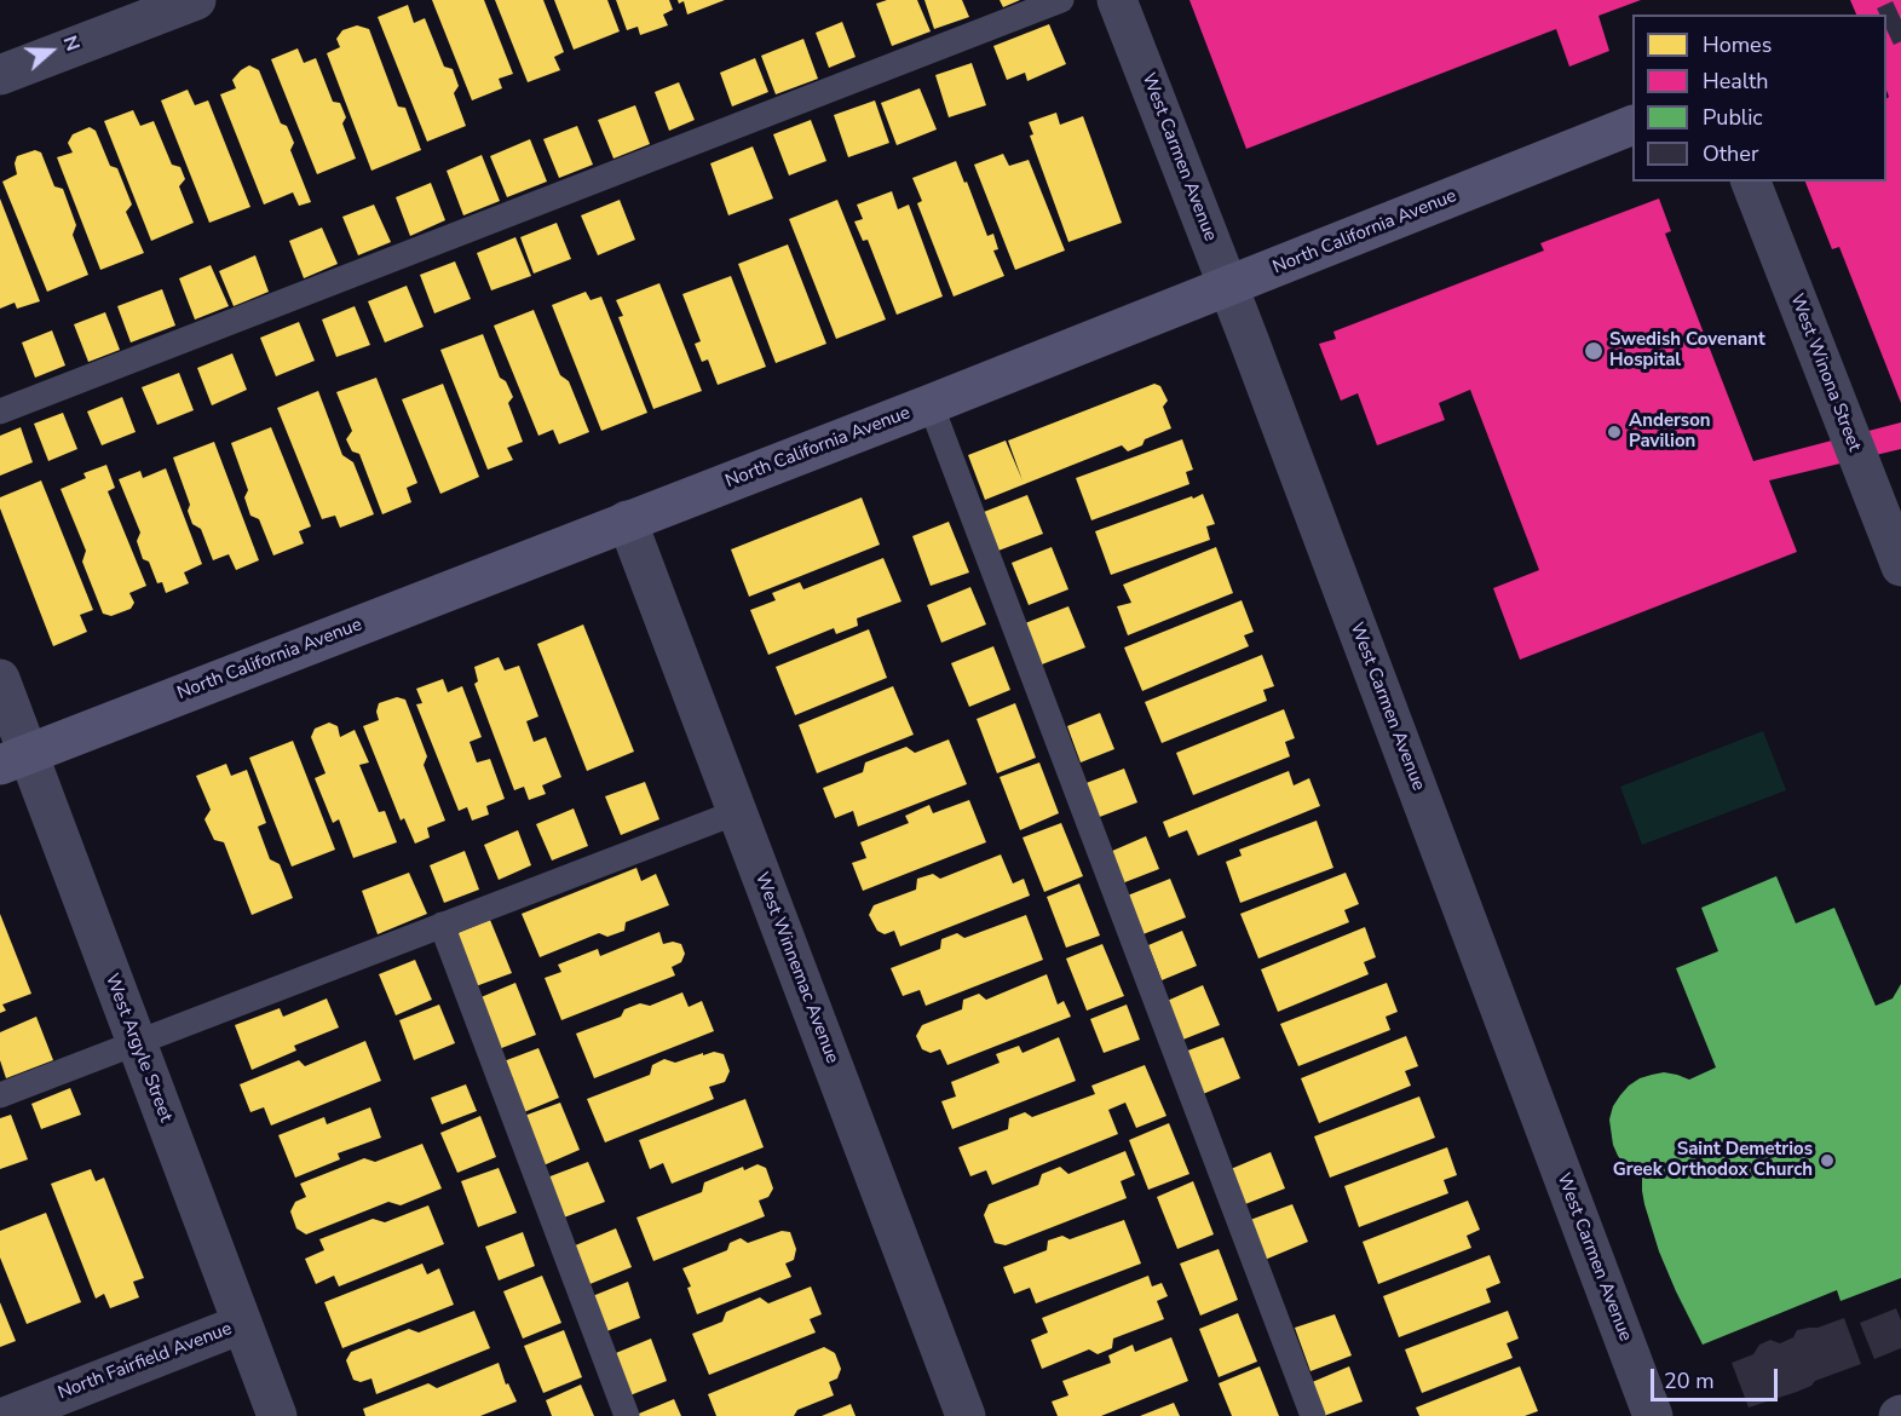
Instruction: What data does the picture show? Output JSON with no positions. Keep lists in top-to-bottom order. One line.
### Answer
{"streets":{"main road":["North California Avenue"],"street":["West Carmen Avenue","West Winona Street","West Winnemac Avenue","West Argyle Street","North Fairfield Avenue"]},"crossings":[["West Carmen Avenue","North California Avenue"],["North California Avenue","West Winnemac Avenue"],["North California Avenue","West Argyle Street"],["West Argyle Street","North Fairfield Avenue"]],"places":["Swedish Covenant Hospital","Anderson Pavilion","Saint Demetrios Greek Orthodox Church"],"legend":["Homes","Health","Public","Other"],"scale_bar":"20 m","north":"right"}
